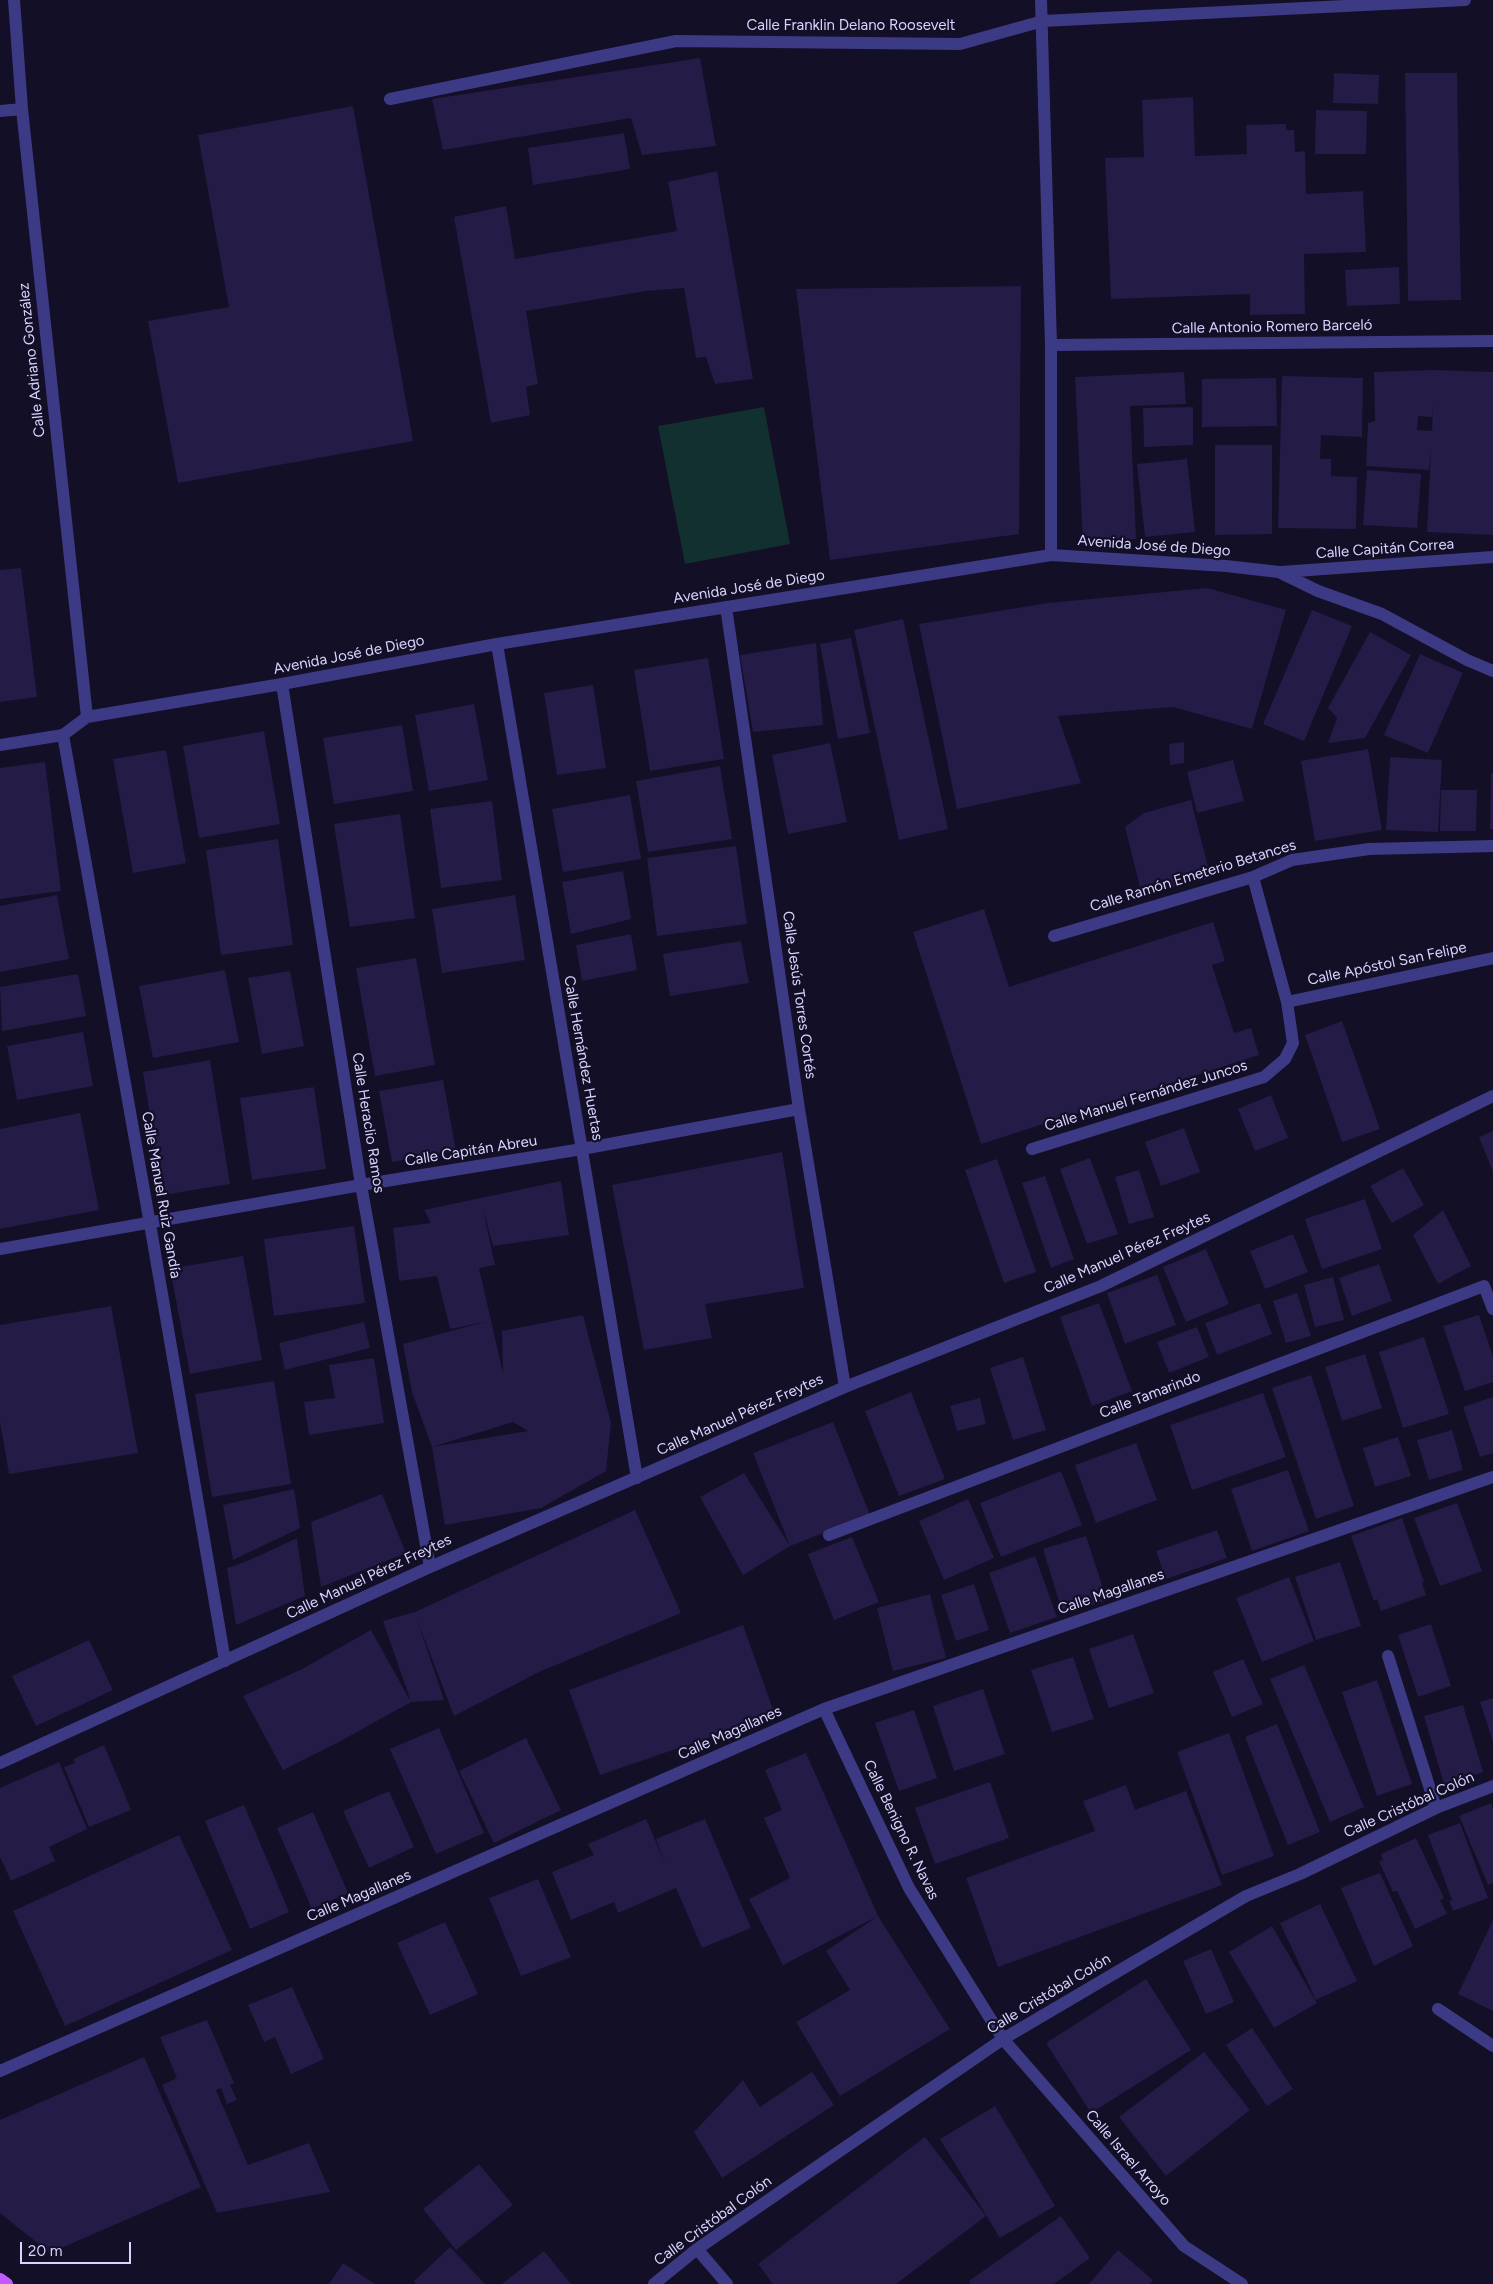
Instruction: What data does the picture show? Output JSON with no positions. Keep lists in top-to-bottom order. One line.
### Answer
{"streets":{"street":["Calle Franklin Delano Roosevelt","Calle Antonio Romero Barceló","Calle Adriano González","Avenida José de Diego","Calle Capitán Correa","Calle Ramón Emeterio Betances","Calle Apóstol San Felipe","Calle Jesús Torres Cortés","Calle Hernández Huertas","Calle Manuel Fernández Juncos","Calle Heraclio Ramos","Calle Capitán Abreu","Calle Manuel Ruiz Gandía","Calle Manuel Pérez Freytes","Calle Tamarindo","Calle Magallanes","Calle Cristóbal Colón","Calle Benigno R. Navas","Calle Israel Arroyo"]},"crossings":[["Calle Adriano González","Avenida José de Diego"],["Avenida José de Diego","Calle Capitán Correa"],["Avenida José de Diego","Calle Jesús Torres Cortés"],["Avenida José de Diego","Calle Hernández Huertas"],["Avenida José de Diego","Calle Heraclio Ramos"],["Avenida José de Diego","Calle Manuel Ruiz Gandía"],["Calle Ramón Emeterio Betances","Calle Manuel Fernández Juncos"],["Calle Apóstol San Felipe","Calle Manuel Fernández Juncos"],["Calle Jesús Torres Cortés","Calle Capitán Abreu"],["Calle Jesús Torres Cortés","Calle Manuel Pérez Freytes"],["Calle Hernández Huertas","Calle Capitán Abreu"],["Calle Hernández Huertas","Calle Manuel Pérez Freytes"],["Calle Heraclio Ramos","Calle Capitán Abreu"],["Calle Heraclio Ramos","Calle Manuel Pérez Freytes"],["Calle Capitán Abreu","Calle Manuel Ruiz Gandía"],["Calle Manuel Ruiz Gandía","Calle Manuel Pérez Freytes"],["Calle Magallanes","Calle Benigno R. Navas"],["Calle Cristóbal Colón","Calle Benigno R. Navas"],["Calle Cristóbal Colón","Calle Israel Arroyo"],["Calle Benigno R. Navas","Calle Israel Arroyo"]],"scale_bar":"20 m"}
